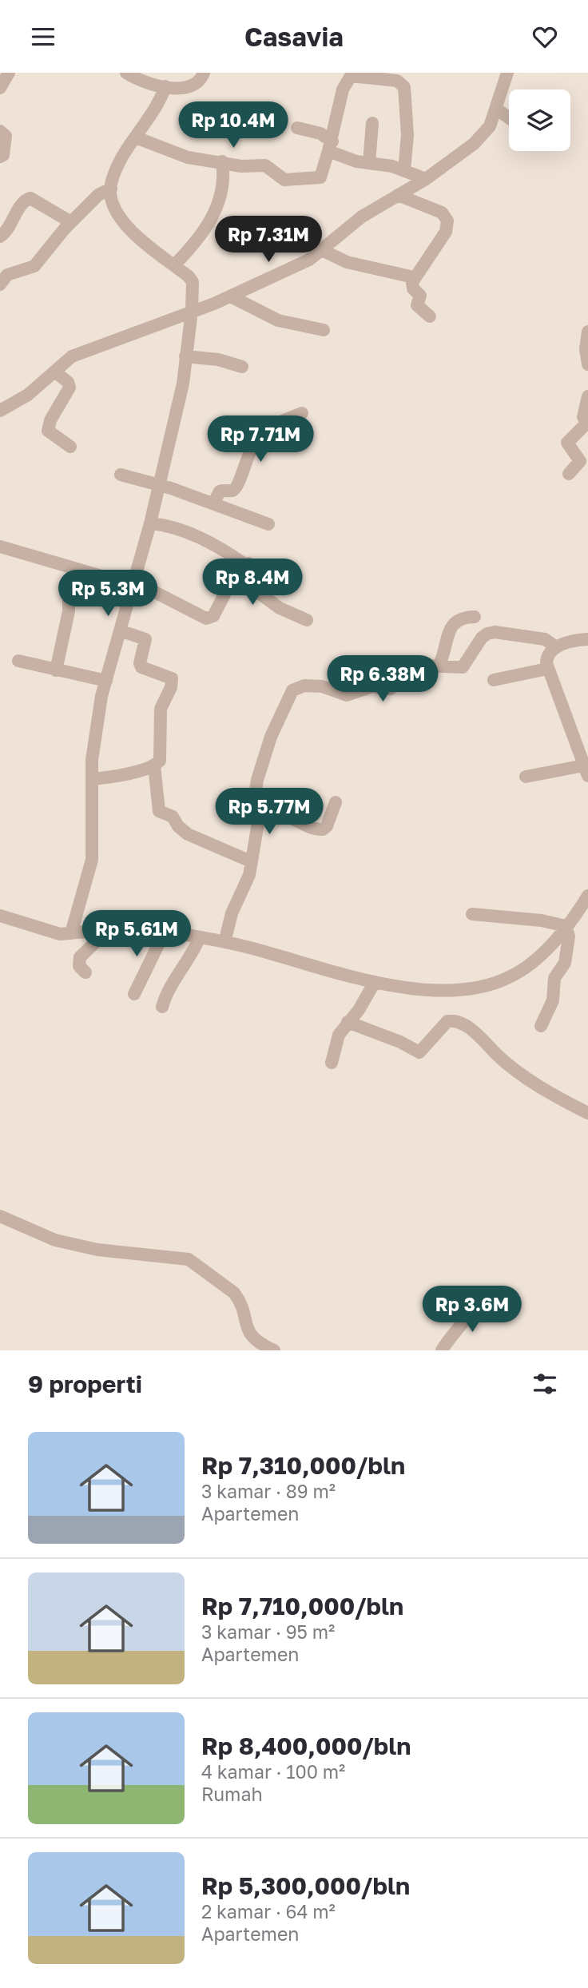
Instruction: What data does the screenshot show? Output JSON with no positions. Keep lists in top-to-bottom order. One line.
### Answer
{"page":{"header":"Casavia","price":["Rp 10.4M","Rp 7.31M","Rp 7.71M","Rp 8.4M","Rp 5.3M","Rp 6.38M","Rp 5.77M","Rp 5.61M","Rp 3.6M"],"heading":"9 properti","list":[{"name":"Rp 7,310,000/bln","note":"3 kamar · 89 m² · Apartemen"},{"name":"Rp 7,710,000/bln","note":"3 kamar · 95 m² · Apartemen"},{"name":"Rp 8,400,000/bln","note":"4 kamar · 100 m² · Rumah"},{"name":"Rp 5,300,000/bln","note":"2 kamar · 64 m² · Apartemen"}]}}
